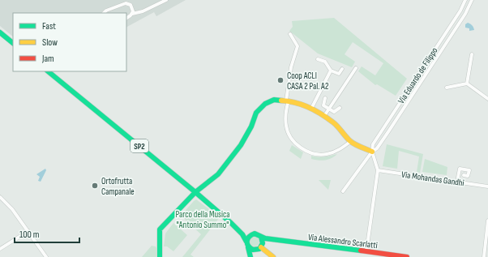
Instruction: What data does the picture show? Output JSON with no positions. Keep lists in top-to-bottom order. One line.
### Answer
{"streets":{"main road":["SP2","Via Alessandro Scarlatti"],"street":["Via Eduardo de Filippo","Via Mohandas Gandhi"]},"crossings":[["SP2","Via Alessandro Scarlatti"]],"parks":["Parco della Musica \"Antonio Summo\""],"places":["Coop ACLI CASA 2 Pal. A2","Ortofrutta Campanale"],"legend":["Fast","Slow","Jam"],"scale_bar":"100 m"}
